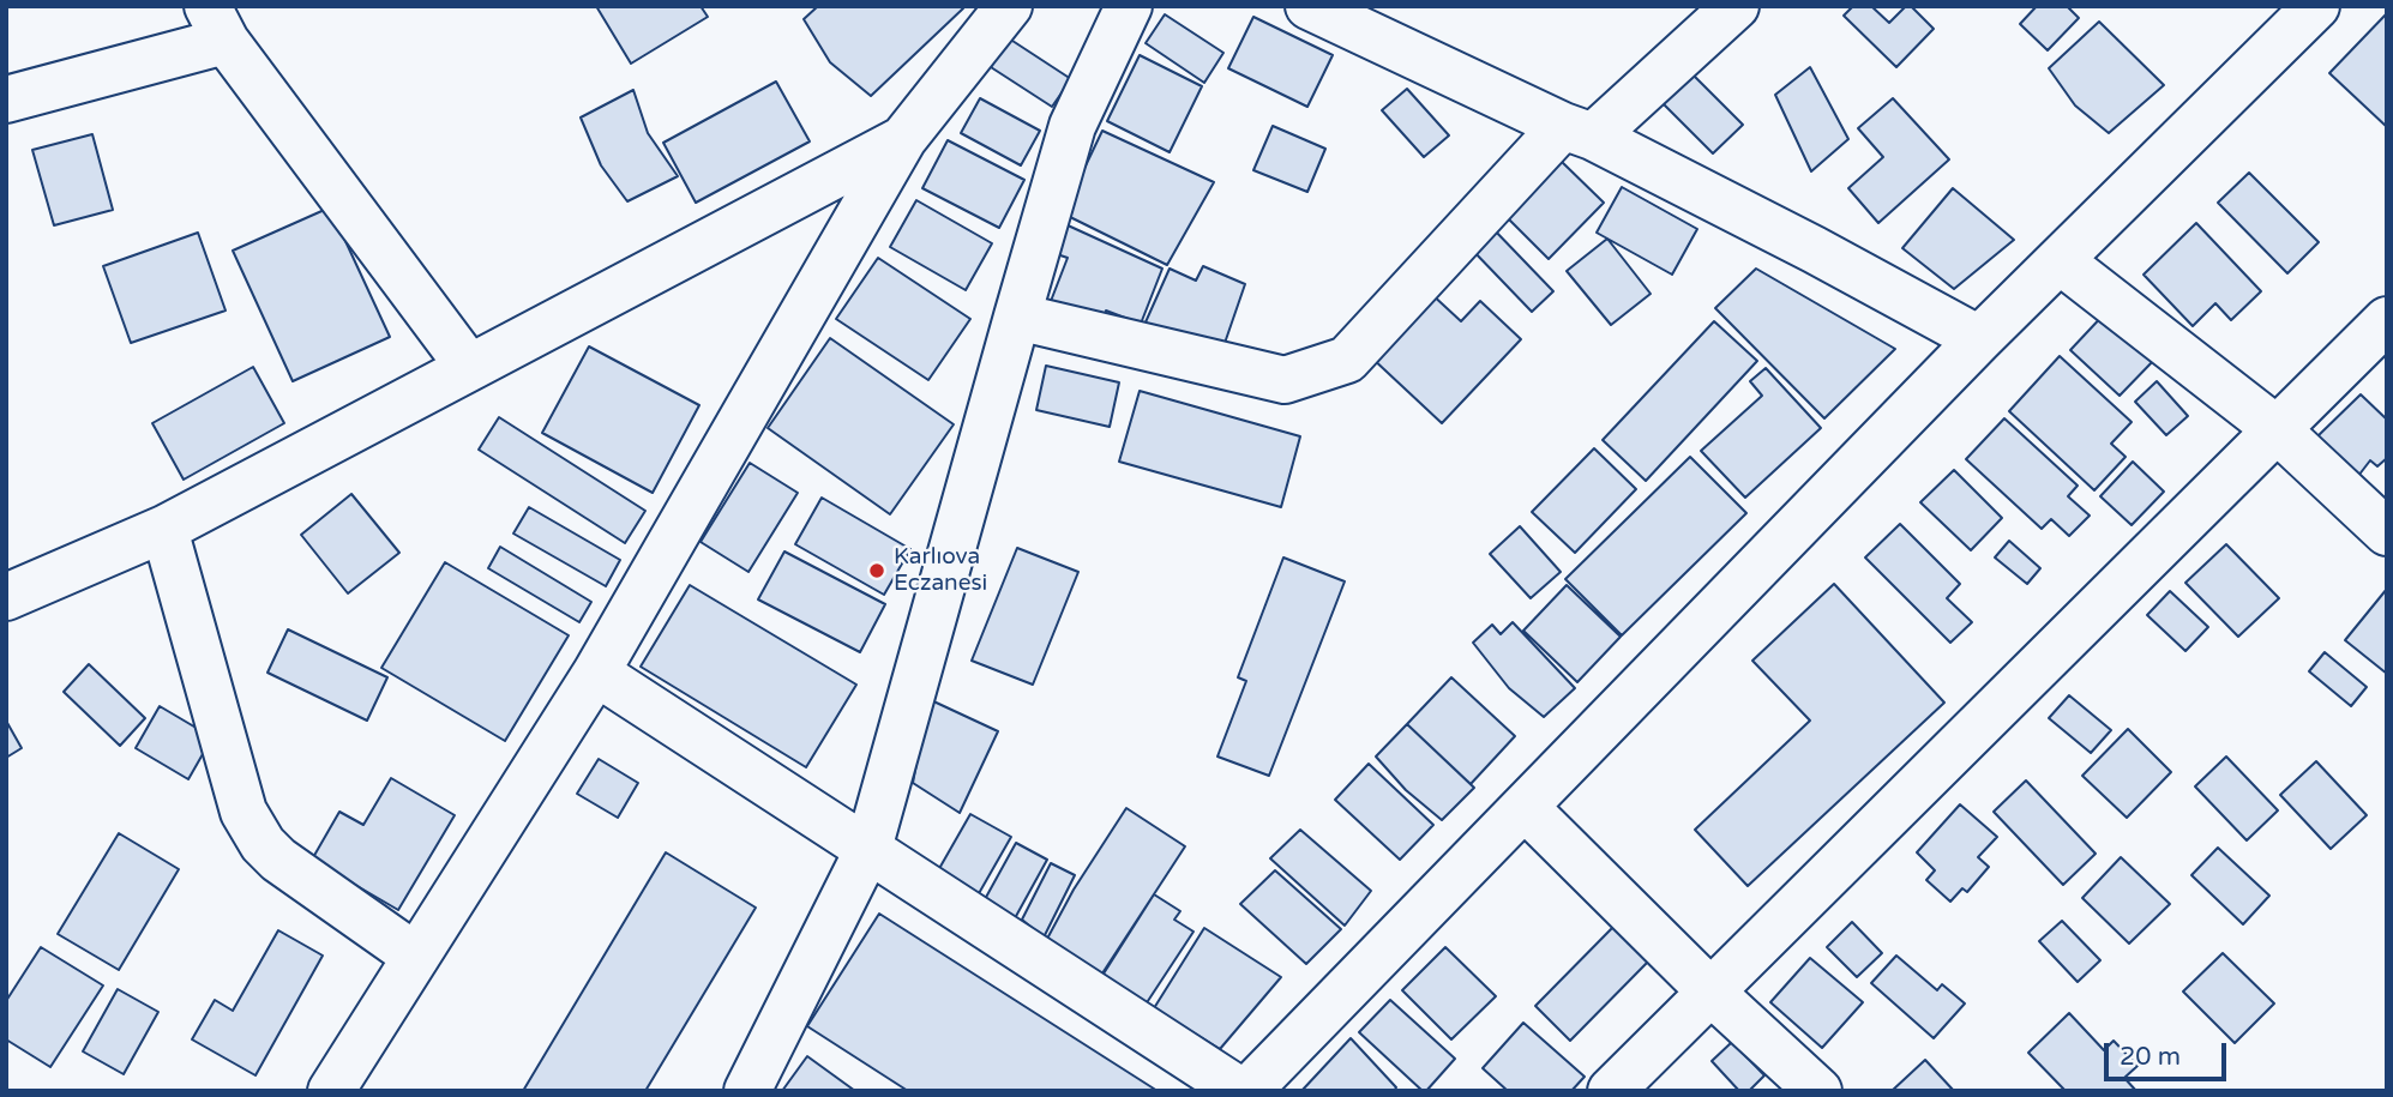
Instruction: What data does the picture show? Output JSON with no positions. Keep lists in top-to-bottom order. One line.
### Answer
{"places":["Karlıova Eczanesi"],"scale_bar":"20 m"}
